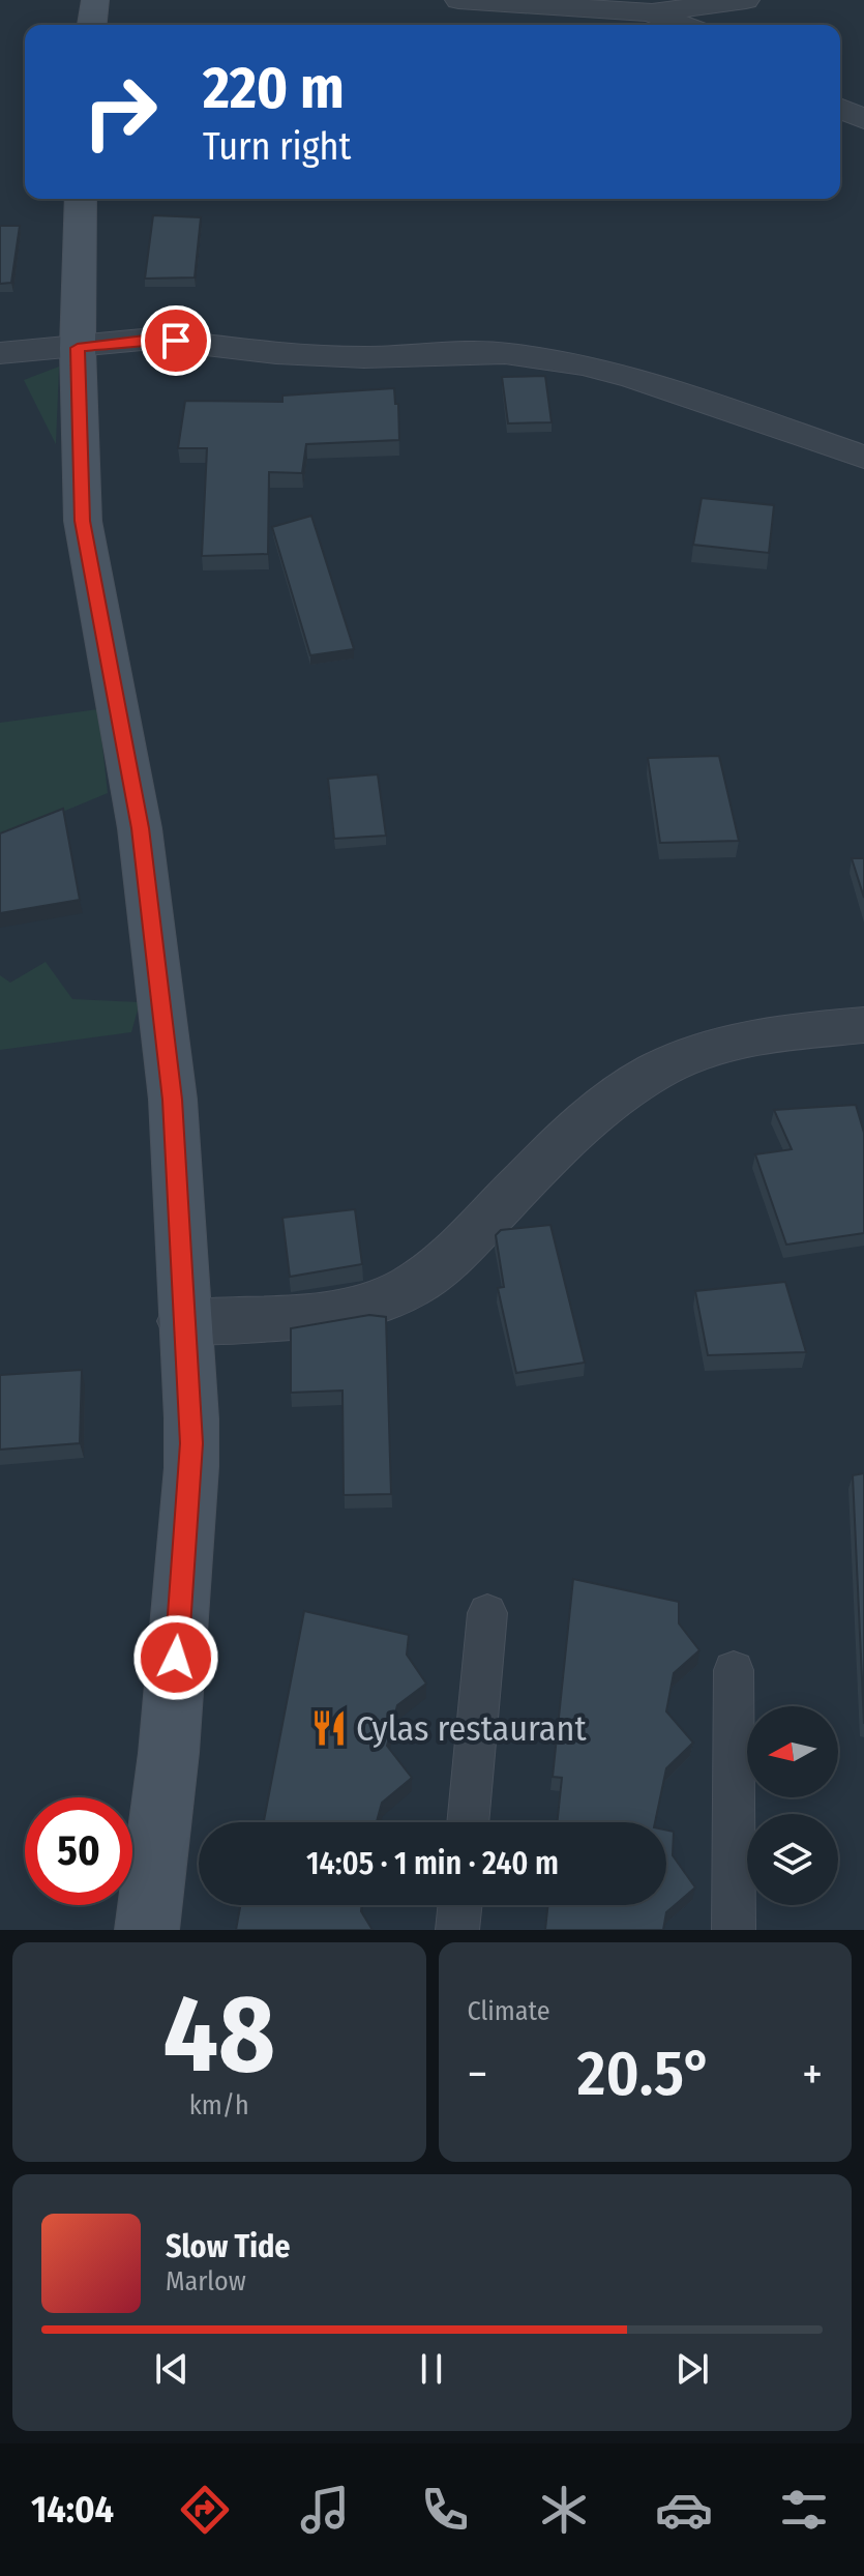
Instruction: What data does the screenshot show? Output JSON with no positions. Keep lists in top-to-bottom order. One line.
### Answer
{"places":{"restaurant":["Cylas restaurant"]},"north":"left","page":{"turn":["220 m","Turn right"],"limit":"50","trip":"14:05 · 1 min · 240 m","tile":[["48","km/h"],"Climate"],"heat":["−","20.5°","+"],"song":["Slow Tide","Marlow"],"tabs":"14:04"}}
